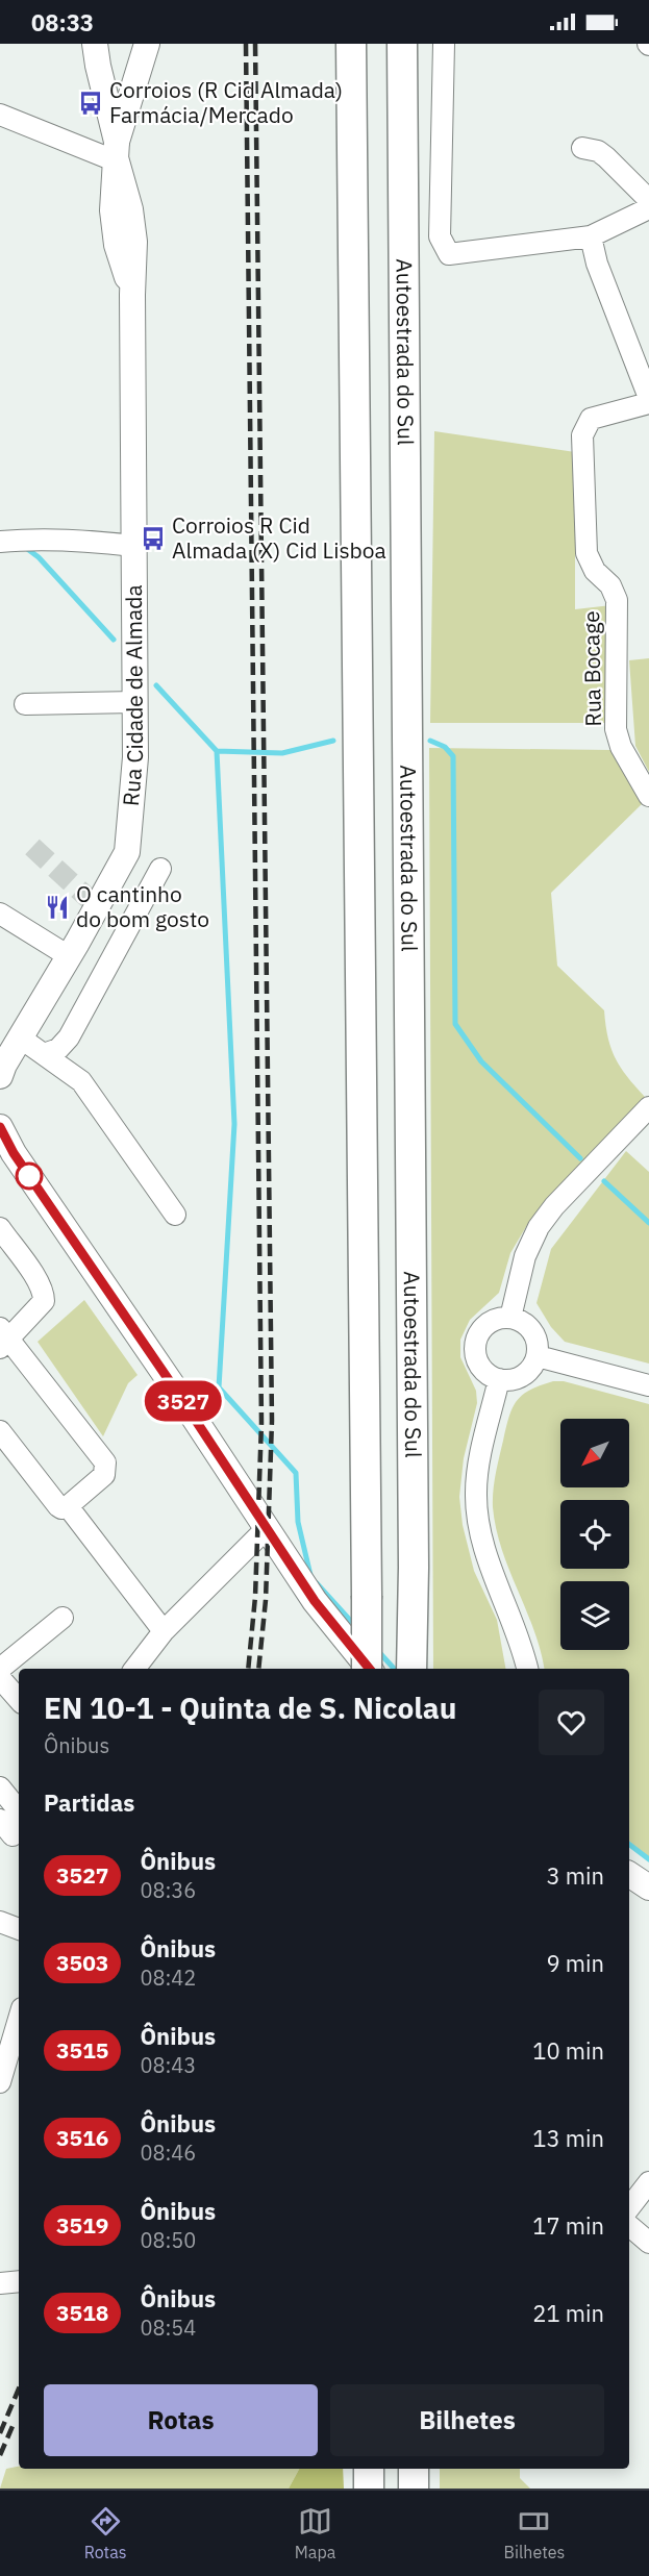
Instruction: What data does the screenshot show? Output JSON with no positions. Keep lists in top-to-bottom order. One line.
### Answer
{"streets":{"highway":["Autoestrada do Sul"],"main road":["Rua Cidade de Almada"],"street":["Rua Bocage"]},"places":{"bus stop":["Corroios (R Cid Almada) Farmácia/Mercado","Corroios R Cid Almada (X) Cid Lisboa"],"restaurant":["O cantinho do bom gosto"]},"lines":["bus line 3527"],"north":"bottom left","page":{"status":"08:33","on_map":"3527","heading":[["EN 10-1 - Quinta de S. Nicolau","Ônibus"],"Partidas"],"list":[{"mark":"3527","name":"Ônibus","note":"08:36","value":"3 min"},{"mark":"3503","name":"Ônibus","note":"08:42","value":"9 min"},{"mark":"3515","name":"Ônibus","note":"08:43","value":"10 min"},{"mark":"3516","name":"Ônibus","note":"08:46","value":"13 min"},{"mark":"3519","name":"Ônibus","note":"08:50","value":"17 min"},{"mark":"3518","name":"Ônibus","note":"08:54","value":"21 min"}],"buttons":["Rotas","Bilhetes"],"tabs":["Rotas","Mapa","Bilhetes"]}}
